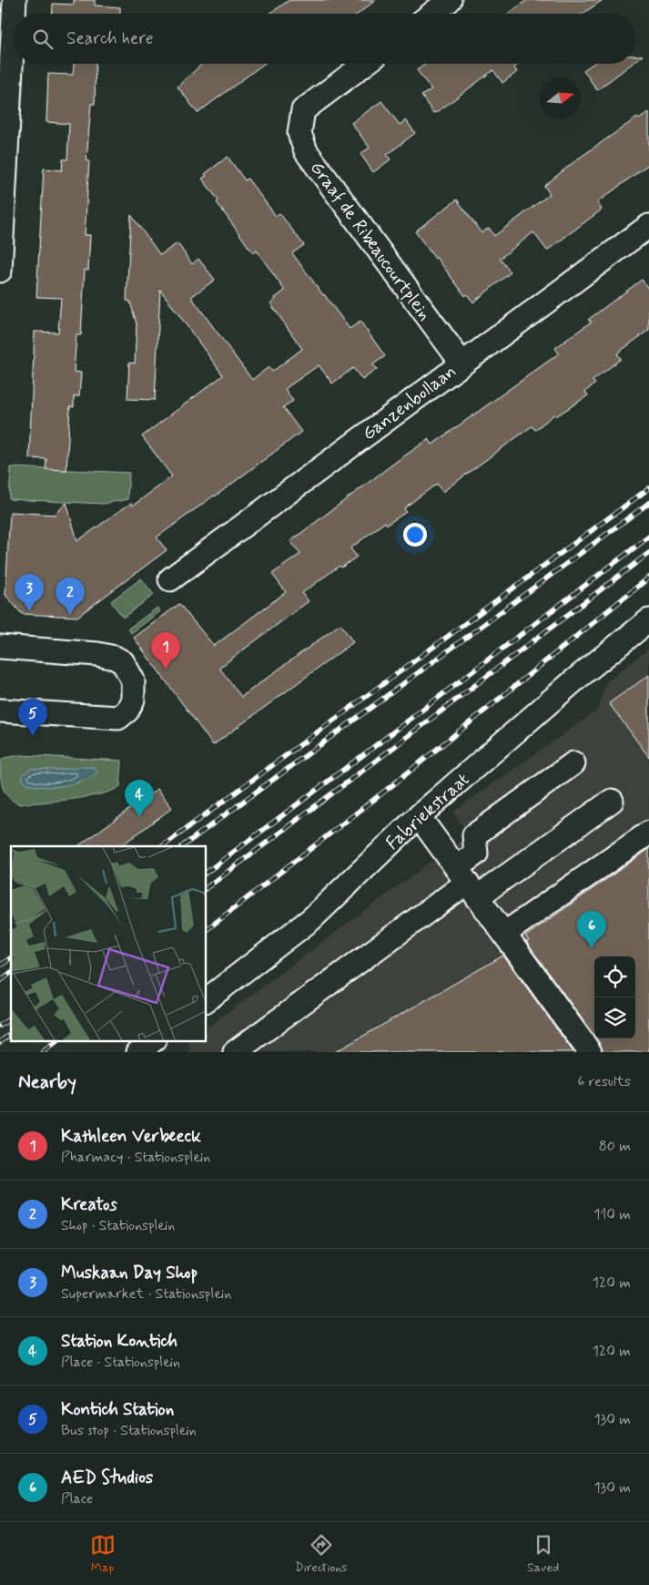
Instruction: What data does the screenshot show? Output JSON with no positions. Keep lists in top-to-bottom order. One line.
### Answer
{"streets":{"street":["Graaf de Ribeaucourtplein","Ganzenbollaan","Fabriekstraat"]},"crossings":[["Graaf de Ribeaucourtplein","Ganzenbollaan"]],"north":"right","page":{"search":"Search here","pins":["3","2","1","5","4","6"],"heading":["Nearby","6 results"],"list":[{"mark":"1","name":"Kathleen Verbeeck","note":"Pharmacy · Stationsplein","value":"80 m"},{"mark":"2","name":"Kreatos","note":"Shop · Stationsplein","value":"110 m"},{"mark":"3","name":"Muskaan Day Shop","note":"Supermarket · Stationsplein","value":"120 m"},{"mark":"4","name":"Station Kontich","note":"Place · Stationsplein","value":"120 m"},{"mark":"5","name":"Kontich Station","note":"Bus stop · Stationsplein","value":"130 m"},{"mark":"6","name":"AED Studios","note":"Place","value":"130 m"}],"nav":["Map","Directions","Saved"]}}
